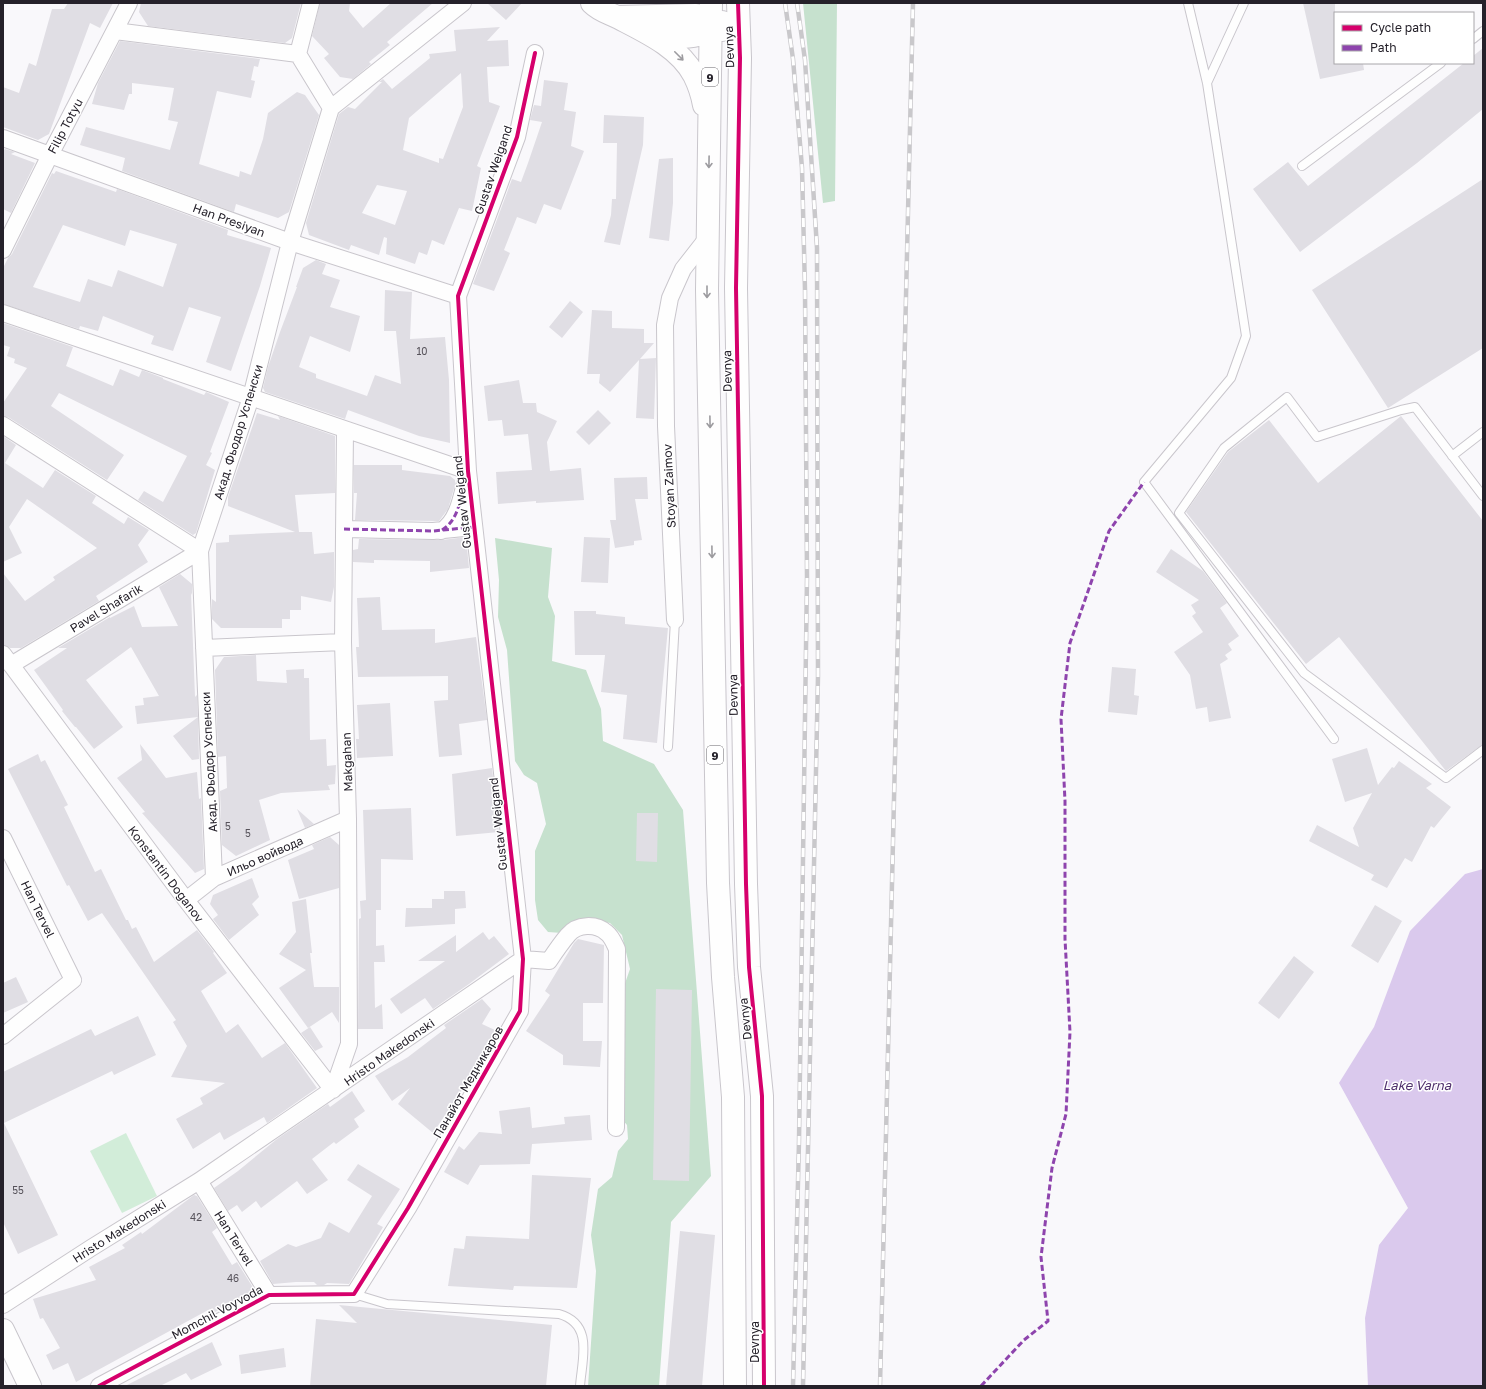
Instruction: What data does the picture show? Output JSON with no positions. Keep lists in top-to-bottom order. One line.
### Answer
{"streets":{"main road":["Devnya","9"],"street":["Filip Totyu","Gustav Weigand","Han Presiyan","Акад. Фьодор Успенски","Stoyan Zaimov","Pavel Shafarik","Makgahan","Ильо войвода","Konstantin Doganov","Han Tervel","Hristo Makedonski","Панайот Медникаров","Momchil Voyvoda"]},"crossings":[["Devnya","Stoyan Zaimov"],["Filip Totyu","Han Presiyan"],["Gustav Weigand","Han Presiyan"],["Gustav Weigand","Hristo Makedonski"],["Gustav Weigand","Панайот Медникаров"],["Han Presiyan","Акад. Фьодор Успенски"],["Акад. Фьодор Успенски","Pavel Shafarik"],["Акад. Фьодор Успенски","Ильо войвода"],["Pavel Shafarik","Konstantin Doganov"],["Makgahan","Ильо войвода"],["Makgahan","Konstantin Doganov"],["Makgahan","Hristo Makedonski"],["Ильо войвода","Konstantin Doganov"],["Konstantin Doganov","Hristo Makedonski"],["Han Tervel","Hristo Makedonski"],["Han Tervel","Momchil Voyvoda"],["Hristo Makedonski","Панайот Медникаров"],["Панайот Медникаров","Momchil Voyvoda"]],"water":["Lake Varna"],"house_numbers":["10","5","5","55","42","46"],"legend":["Cycle path","Path"]}
